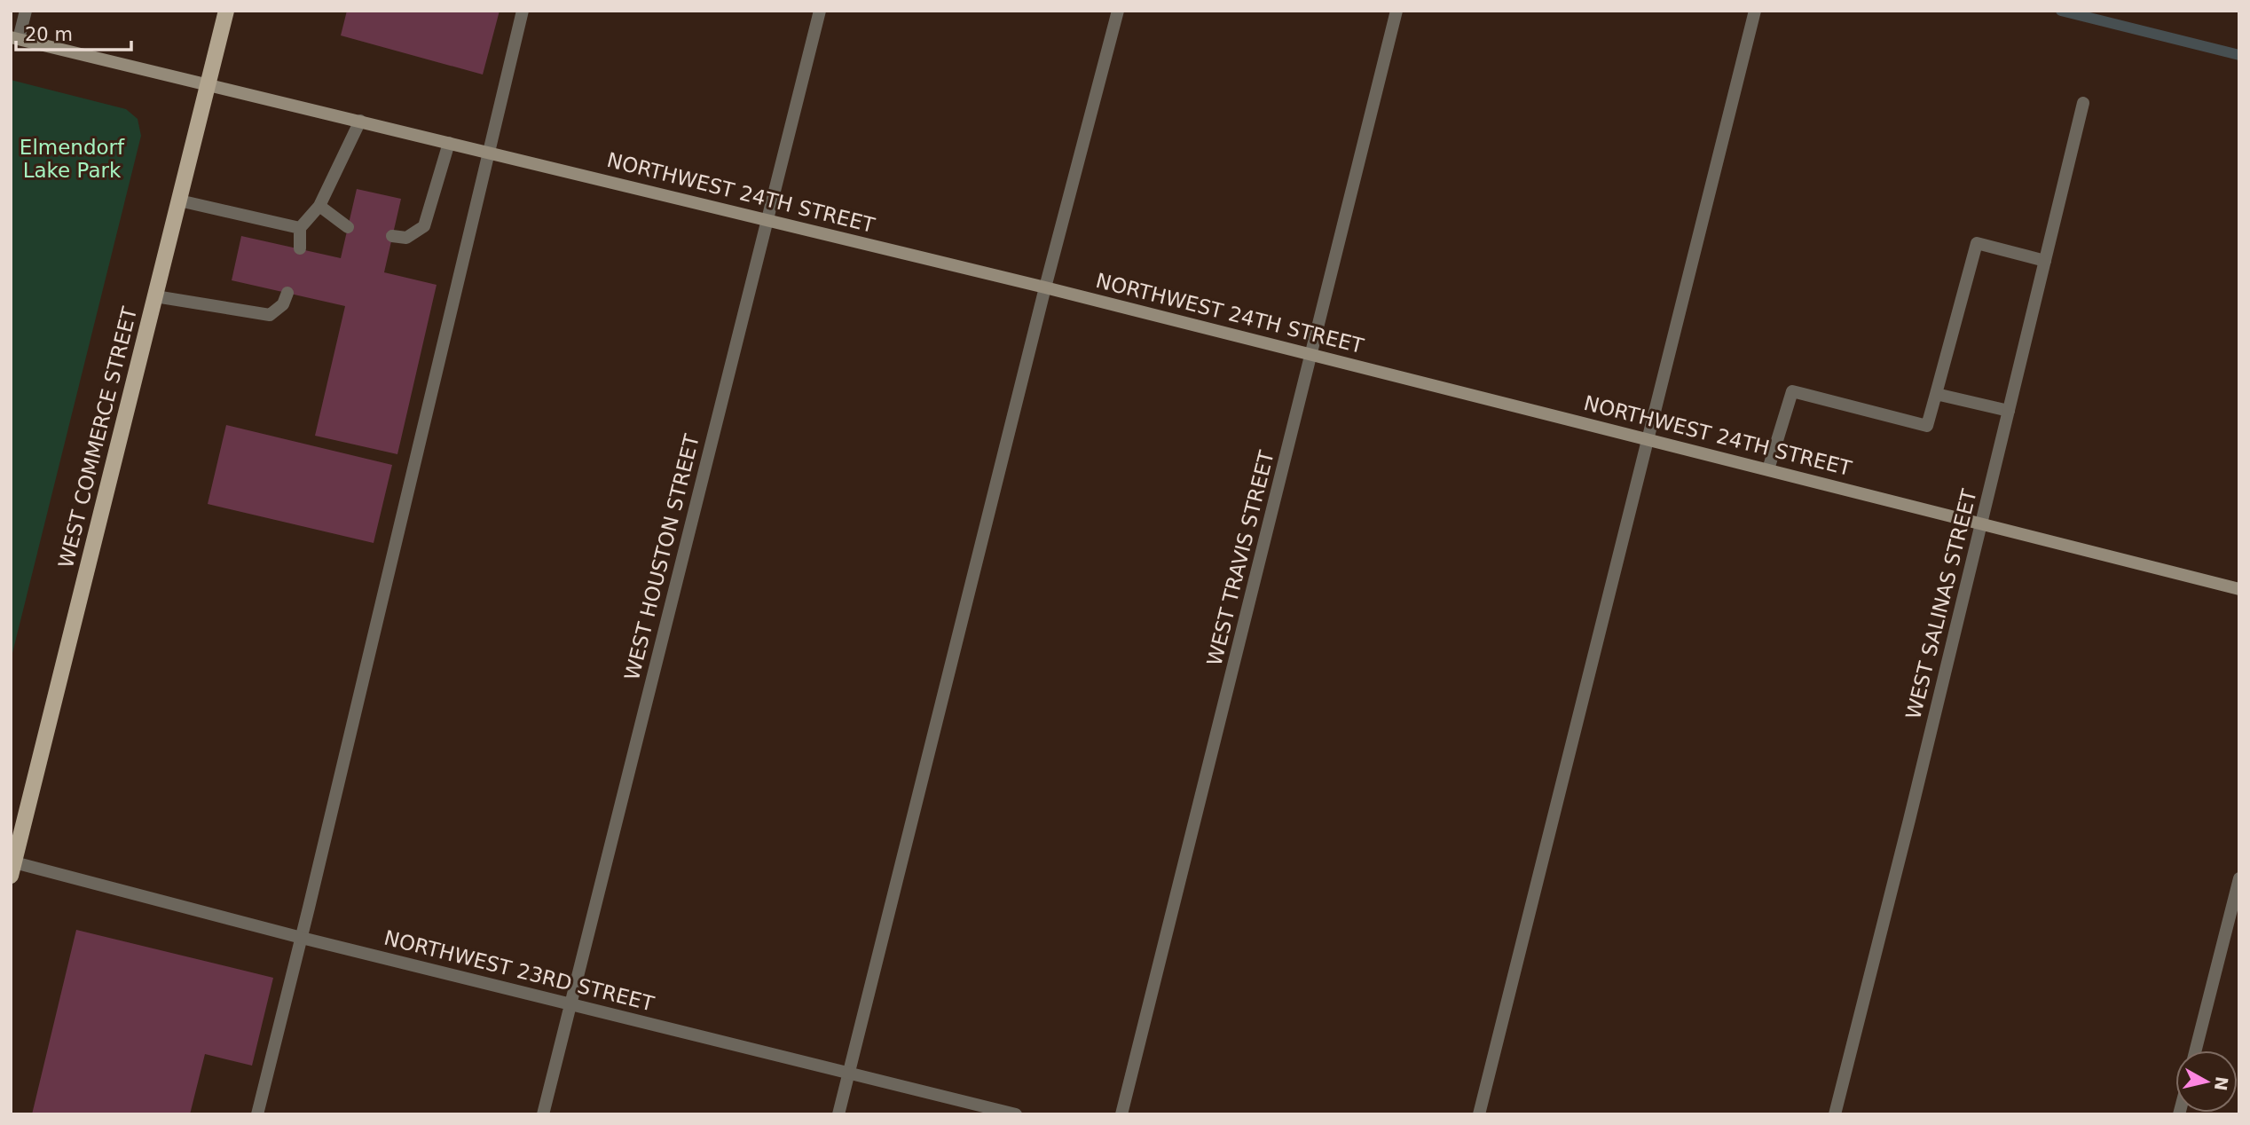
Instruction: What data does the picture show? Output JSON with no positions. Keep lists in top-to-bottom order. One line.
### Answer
{"streets":{"main road":["NORTHWEST 24TH STREET","WEST COMMERCE STREET"],"street":["WEST HOUSTON STREET","WEST TRAVIS STREET","WEST SALINAS STREET","NORTHWEST 23RD STREET"]},"crossings":[["NORTHWEST 24TH STREET","WEST COMMERCE STREET"],["NORTHWEST 24TH STREET","WEST HOUSTON STREET"],["NORTHWEST 24TH STREET","WEST TRAVIS STREET"],["NORTHWEST 24TH STREET","WEST SALINAS STREET"],["WEST COMMERCE STREET","NORTHWEST 23RD STREET"],["WEST HOUSTON STREET","NORTHWEST 23RD STREET"]],"parks":["Elmendorf Lake Park"],"scale_bar":"20 m","north":"right"}
